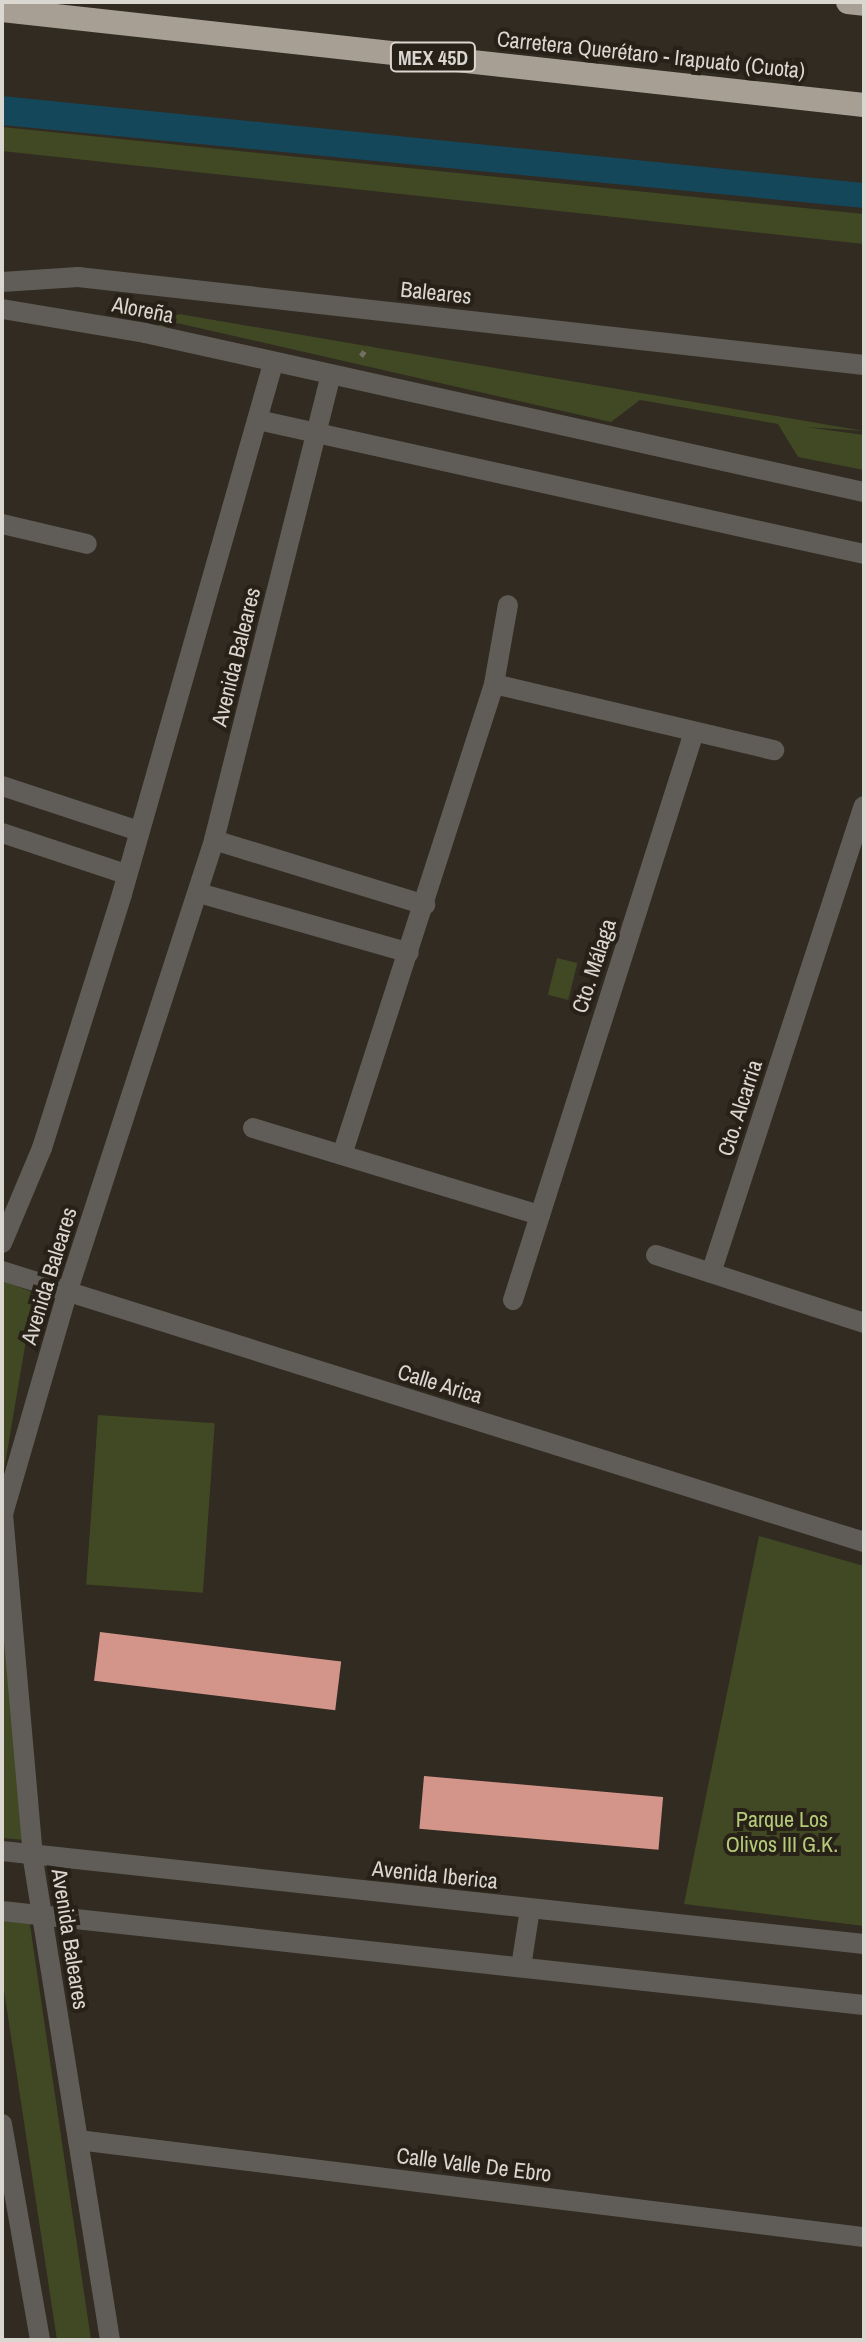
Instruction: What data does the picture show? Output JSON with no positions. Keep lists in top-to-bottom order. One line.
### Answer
{"streets":{"highway":["Carretera Querétaro - Irapuato (Cuota)","MEX 45D"],"street":["Baleares","Aloreña","Avenida Baleares","Cto. Málaga","Cto. Alcarria","Calle Arica","Avenida Iberica","Calle Valle De Ebro"]},"crossings":[["Aloreña","Avenida Baleares"],["Avenida Baleares","Calle Arica"],["Avenida Baleares","Avenida Iberica"],["Avenida Baleares","Calle Valle De Ebro"]],"parks":["Parque Los Olivos III G.K."]}
